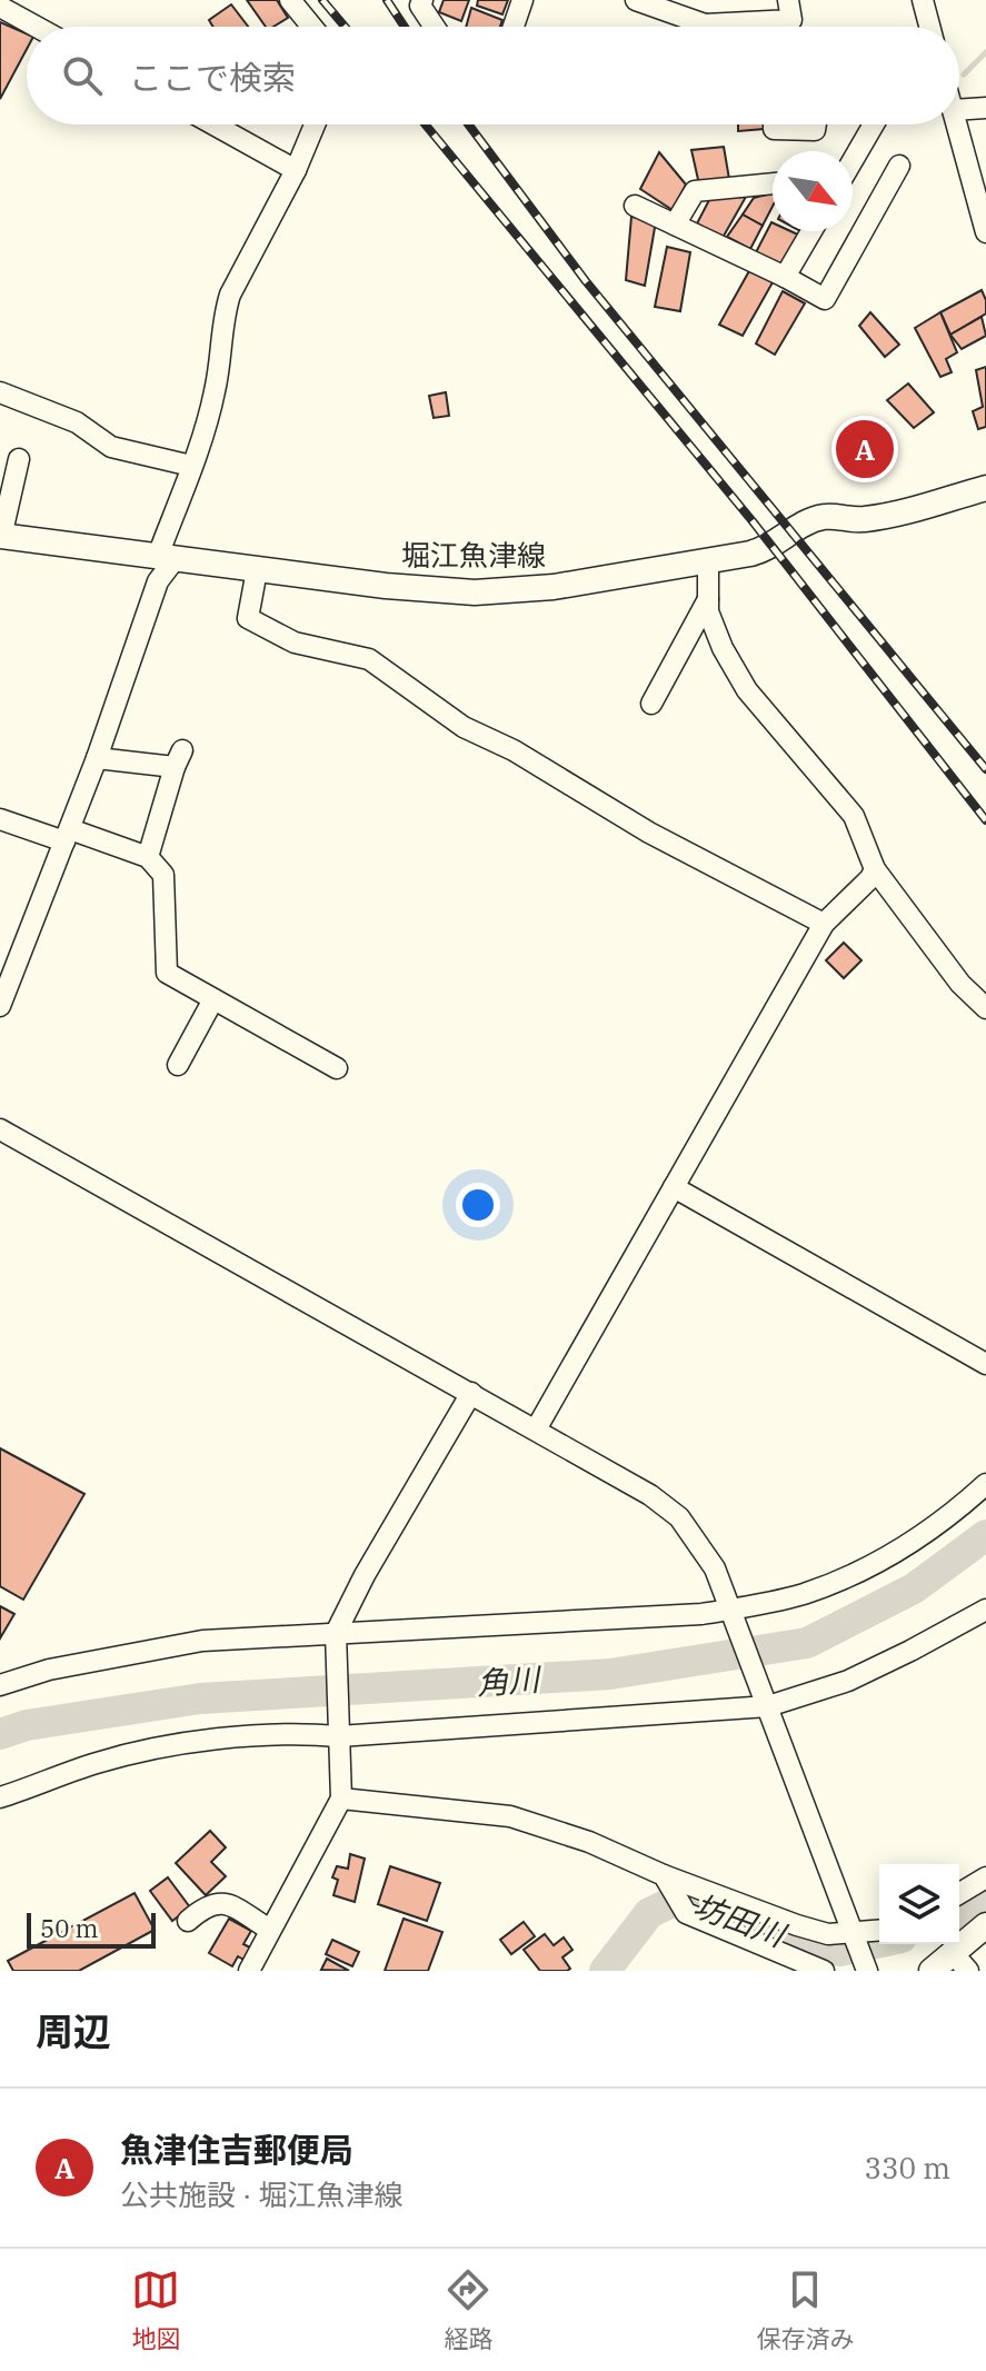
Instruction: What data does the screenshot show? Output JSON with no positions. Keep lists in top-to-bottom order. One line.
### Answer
{"streets":{"main road":["堀江魚津線"]},"water":["角川","坊田川"],"scale_bar":"50 m","north":"bottom right","page":{"search":"ここで検索","pins":"A","scale":"50 m","heading":"周辺","list":[{"mark":"A","name":"魚津住吉郵便局","note":"公共施設 · 堀江魚津線","value":"330 m"}],"nav":["地図","経路","保存済み"]}}
